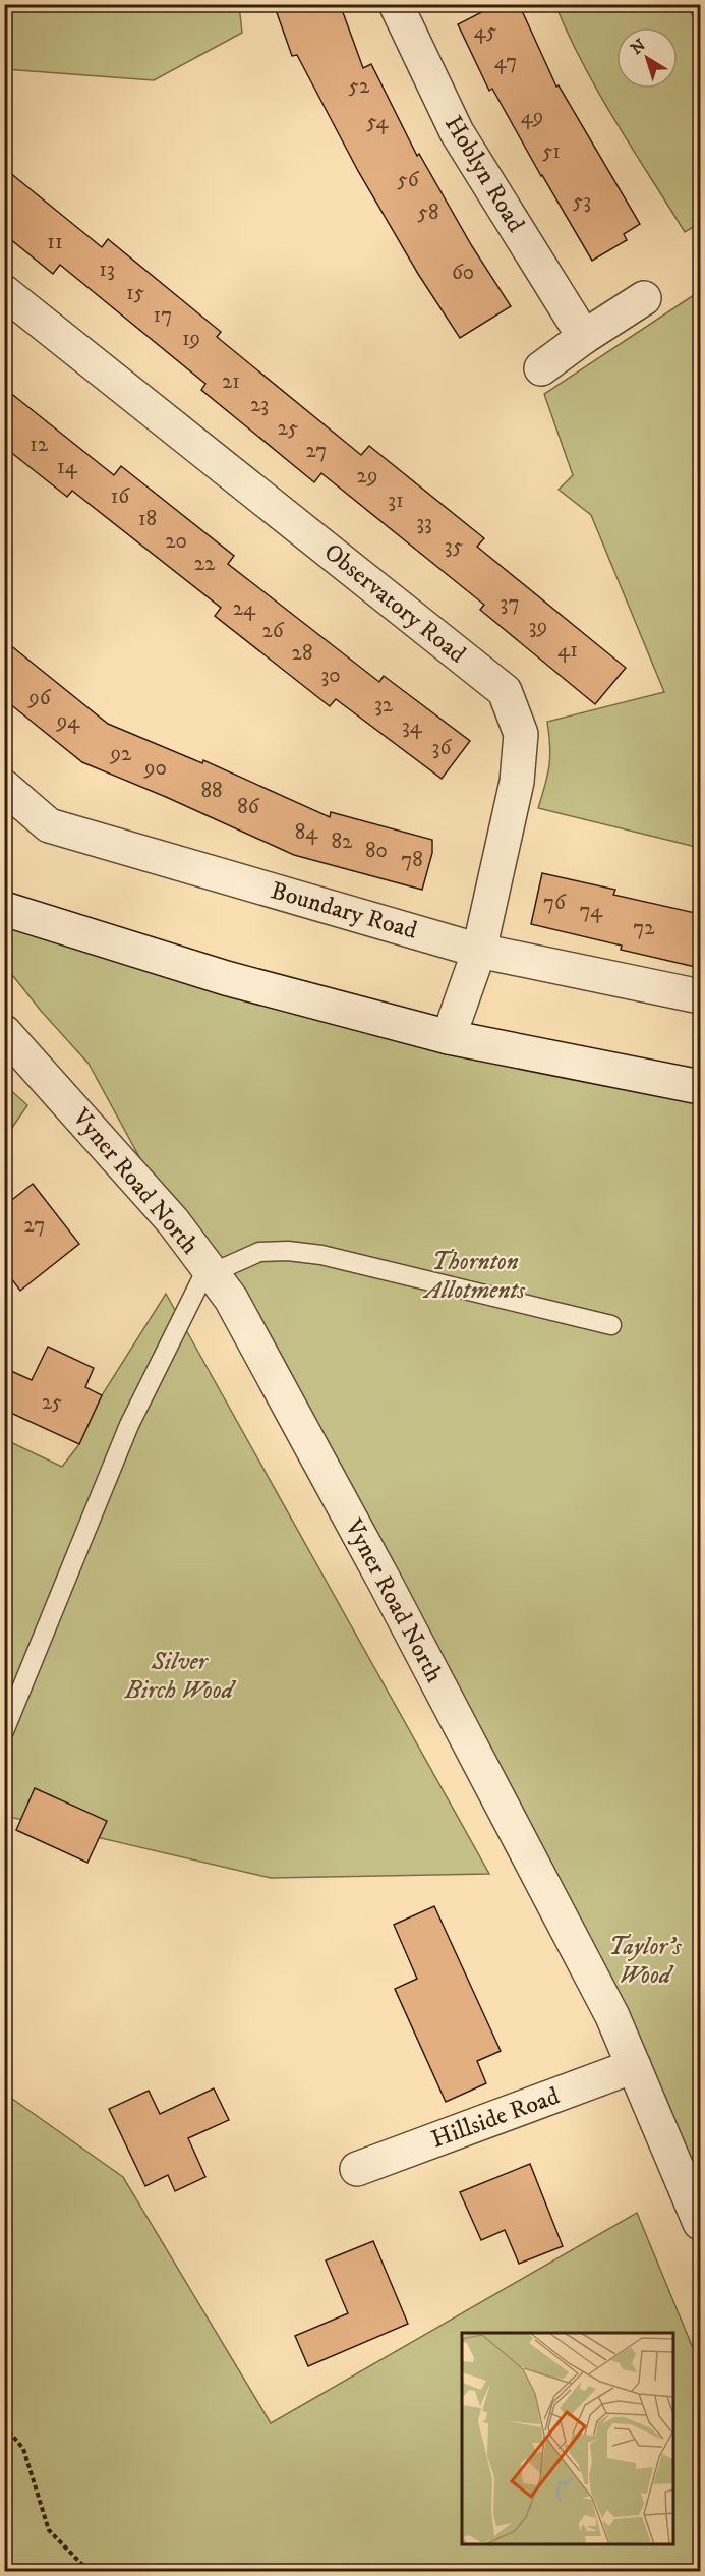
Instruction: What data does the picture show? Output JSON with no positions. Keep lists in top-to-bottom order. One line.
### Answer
{"streets":{"street":["Hoblyn Road","Observatory Road","Boundary Road","Vyner Road North","Hillside Road"]},"crossings":[["Observatory Road","Boundary Road"],["Vyner Road North","Hillside Road"]],"parks":["Thornton Allotments","Silver Birch Wood","Taylor's Wood"],"house_numbers":["45","47","52","49","54","51","56","53","58","11","13","60","15","17","19","21","23","25","12","27","14","29","16","31","18","33","20","35","22","37","24","39","26","41","28","30","96","32","94","34","36","92","90","88","86","84","82","80","78","76","74","72","27","25"],"north":"top left"}
